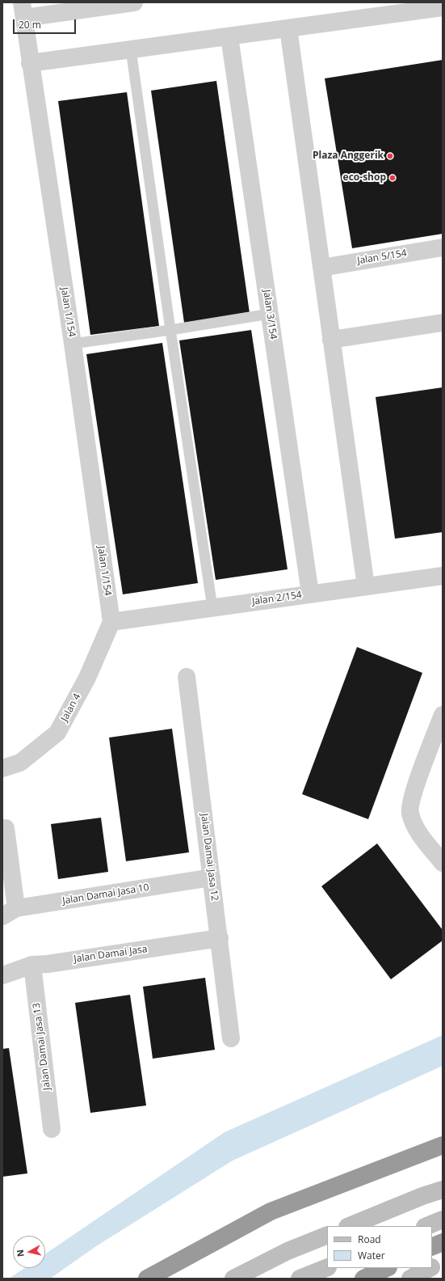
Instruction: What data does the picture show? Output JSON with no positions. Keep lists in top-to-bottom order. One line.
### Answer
{"streets":{"street":["Jalan 5/154","Jalan 1/154","Jalan 3/154","Jalan 2/154","Jalan 4","Jalan Damai Jasa 12","Jalan Damai Jasa 10","Jalan Damai Jasa","Jalan Damai Jasa 13"]},"crossings":[["Jalan 1/154","Jalan 2/154"],["Jalan 1/154","Jalan 4"],["Jalan 3/154","Jalan 2/154"],["Jalan 2/154","Jalan 4"],["Jalan Damai Jasa 12","Jalan Damai Jasa 10"],["Jalan Damai Jasa 12","Jalan Damai Jasa"],["Jalan Damai Jasa","Jalan Damai Jasa 13"]],"places":["Plaza Anggerik","eco-shop"],"legend":["Road","Water"],"scale_bar":"20 m","north":"left"}
